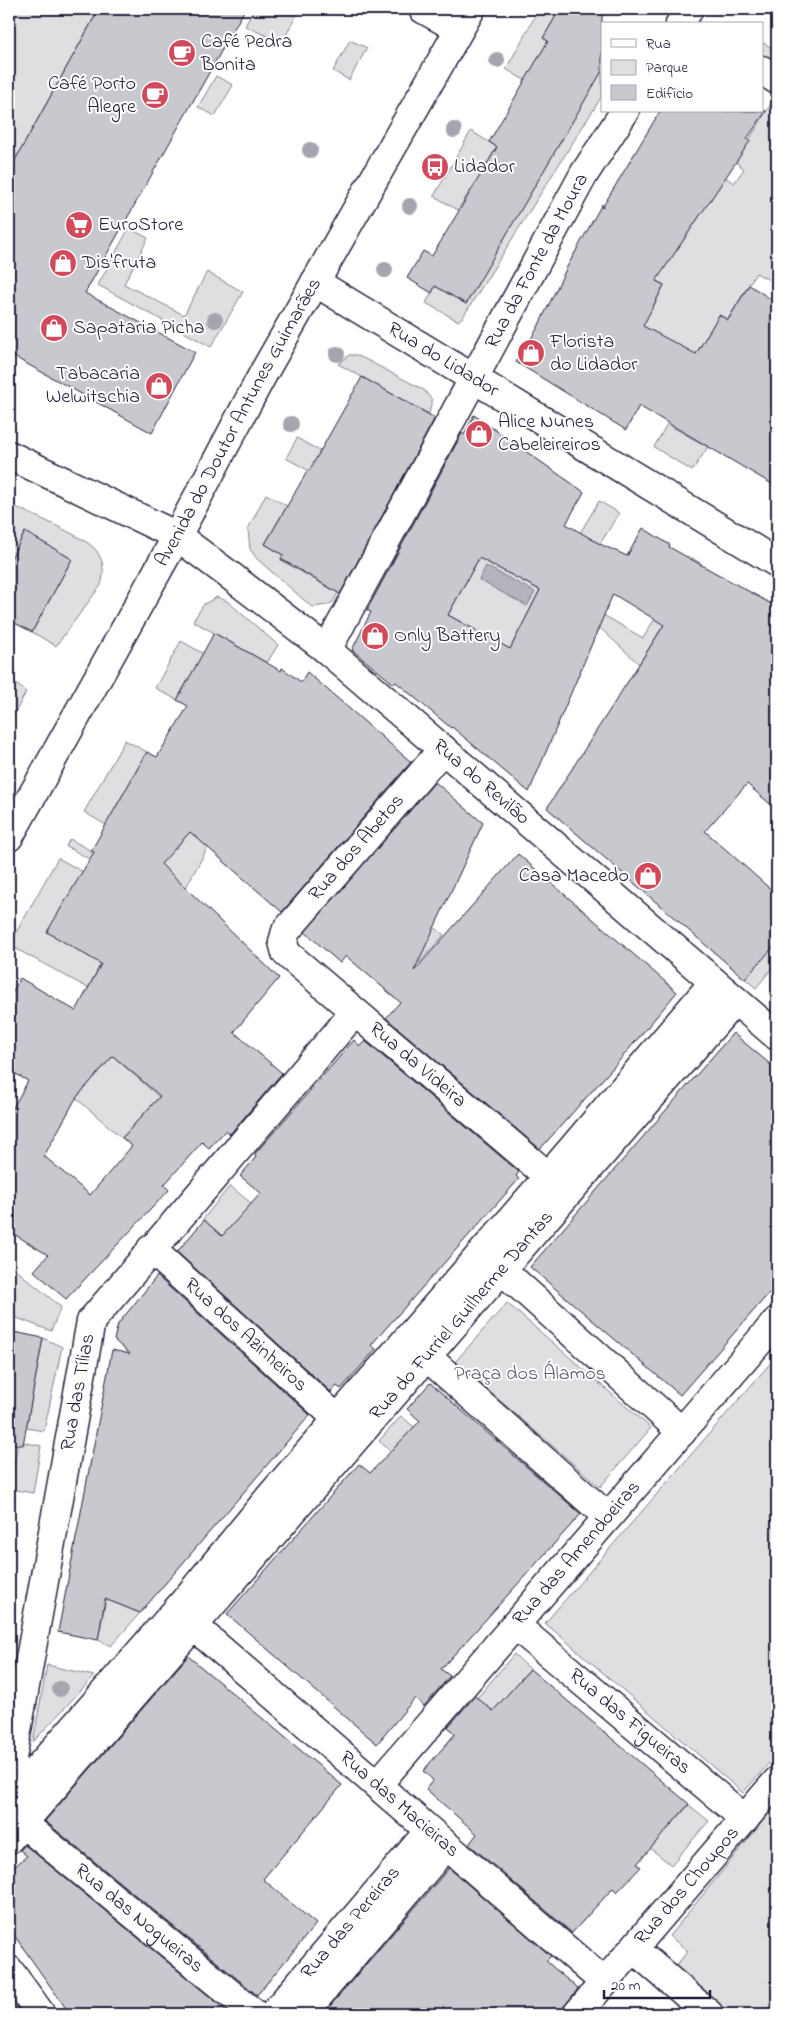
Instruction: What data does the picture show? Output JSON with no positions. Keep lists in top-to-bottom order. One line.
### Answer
{"streets":{"street":["Rua da Fonte da Moura","Rua do Lidador","Avenida do Doutor Antunes Guimarães","Rua do Revilão","Rua dos Abetos","Rua da Videira","Rua do Furriel Guilherme Dantas","Rua dos Azinheiros","Rua das Tílias","Rua das Amendoeiras","Rua das Figueiras","Rua das Macieiras","Rua dos Choupos","Rua das Nogueiras","Rua das Pereiras"]},"crossings":[["Rua da Fonte da Moura","Rua do Lidador"],["Rua da Fonte da Moura","Rua do Revilão"],["Rua do Lidador","Avenida do Doutor Antunes Guimarães"],["Avenida do Doutor Antunes Guimarães","Rua do Revilão"],["Rua do Revilão","Rua dos Abetos"],["Rua do Revilão","Rua do Furriel Guilherme Dantas"],["Rua dos Abetos","Rua da Videira"],["Rua da Videira","Rua do Furriel Guilherme Dantas"],["Rua da Videira","Rua das Tílias"],["Rua do Furriel Guilherme Dantas","Rua dos Azinheiros"],["Rua do Furriel Guilherme Dantas","Rua das Macieiras"],["Rua do Furriel Guilherme Dantas","Rua das Nogueiras"],["Rua dos Azinheiros","Rua das Tílias"],["Rua das Amendoeiras","Rua das Figueiras"],["Rua das Amendoeiras","Rua das Macieiras"],["Rua das Figueiras","Rua dos Choupos"],["Rua das Macieiras","Rua dos Choupos"],["Rua das Macieiras","Rua das Pereiras"]],"parks":["Praça dos Álamos"],"places":{"cafe":["Café Pedra Bonita","Café Porto Alegre"],"bus stop":["Lidador"],"supermarket":["EuroStore"],"shop":["Dis'fruta","Sapataria Picha","Florista do Lidador","Tabacaria Welwitschia","Alice Nunes Cabeleireiros","Only Battery","Casa Macedo"]},"legend":["Rua","Parque","Edifício"],"scale_bar":"20 m"}
